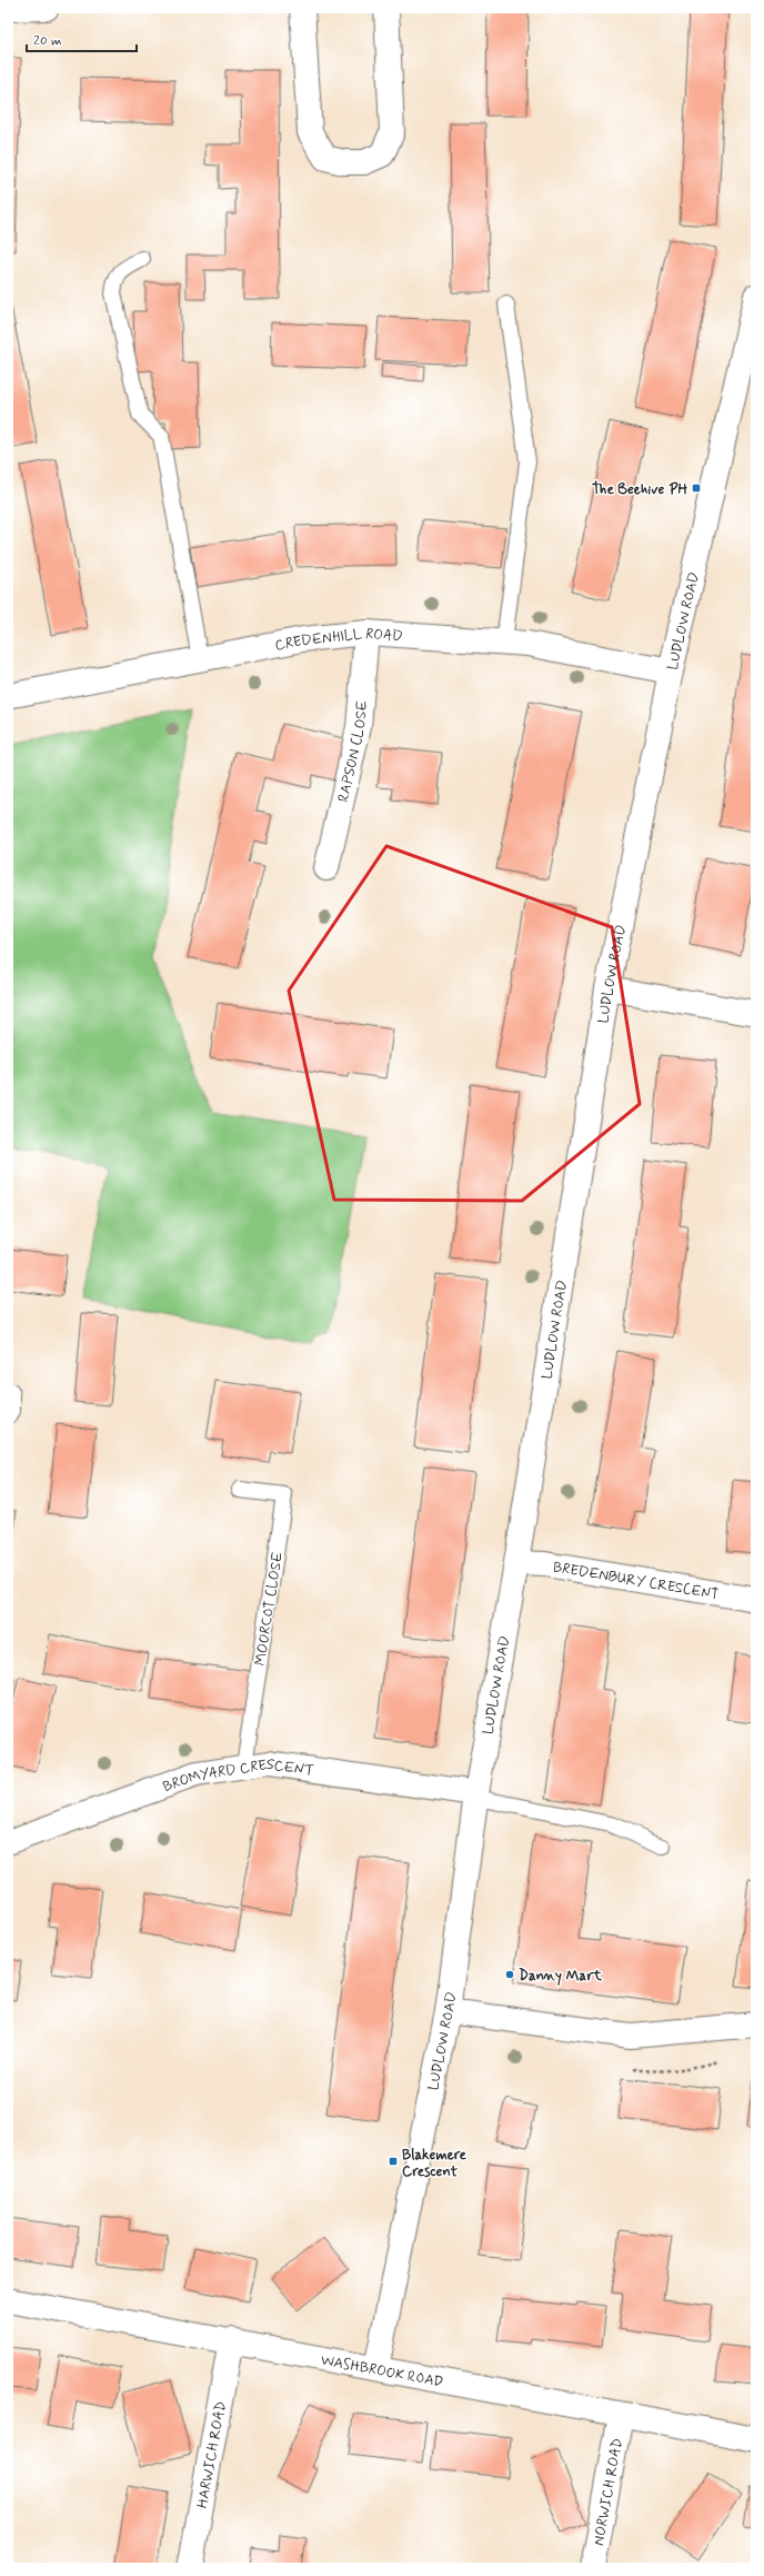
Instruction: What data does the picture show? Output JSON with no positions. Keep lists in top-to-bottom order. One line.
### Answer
{"streets":{"street":["LUDLOW ROAD","CREDENHILL ROAD","RAPSON CLOSE","BREDENBURY CRESCENT","BROMYARD CRESCENT","WASHBROOK ROAD","HARWICH ROAD","NORWICH ROAD"],"lane":["MOORCOT CLOSE"]},"crossings":[["LUDLOW ROAD","CREDENHILL ROAD"],["LUDLOW ROAD","BREDENBURY CRESCENT"],["LUDLOW ROAD","BROMYARD CRESCENT"],["LUDLOW ROAD","WASHBROOK ROAD"],["CREDENHILL ROAD","RAPSON CLOSE"],["MOORCOT CLOSE","BROMYARD CRESCENT"],["WASHBROOK ROAD","HARWICH ROAD"],["WASHBROOK ROAD","NORWICH ROAD"]],"places":{"transit":["The Beehive PH","Blakemere Crescent"],"other":["Danny Mart"]},"scale_bar":"20 m"}
